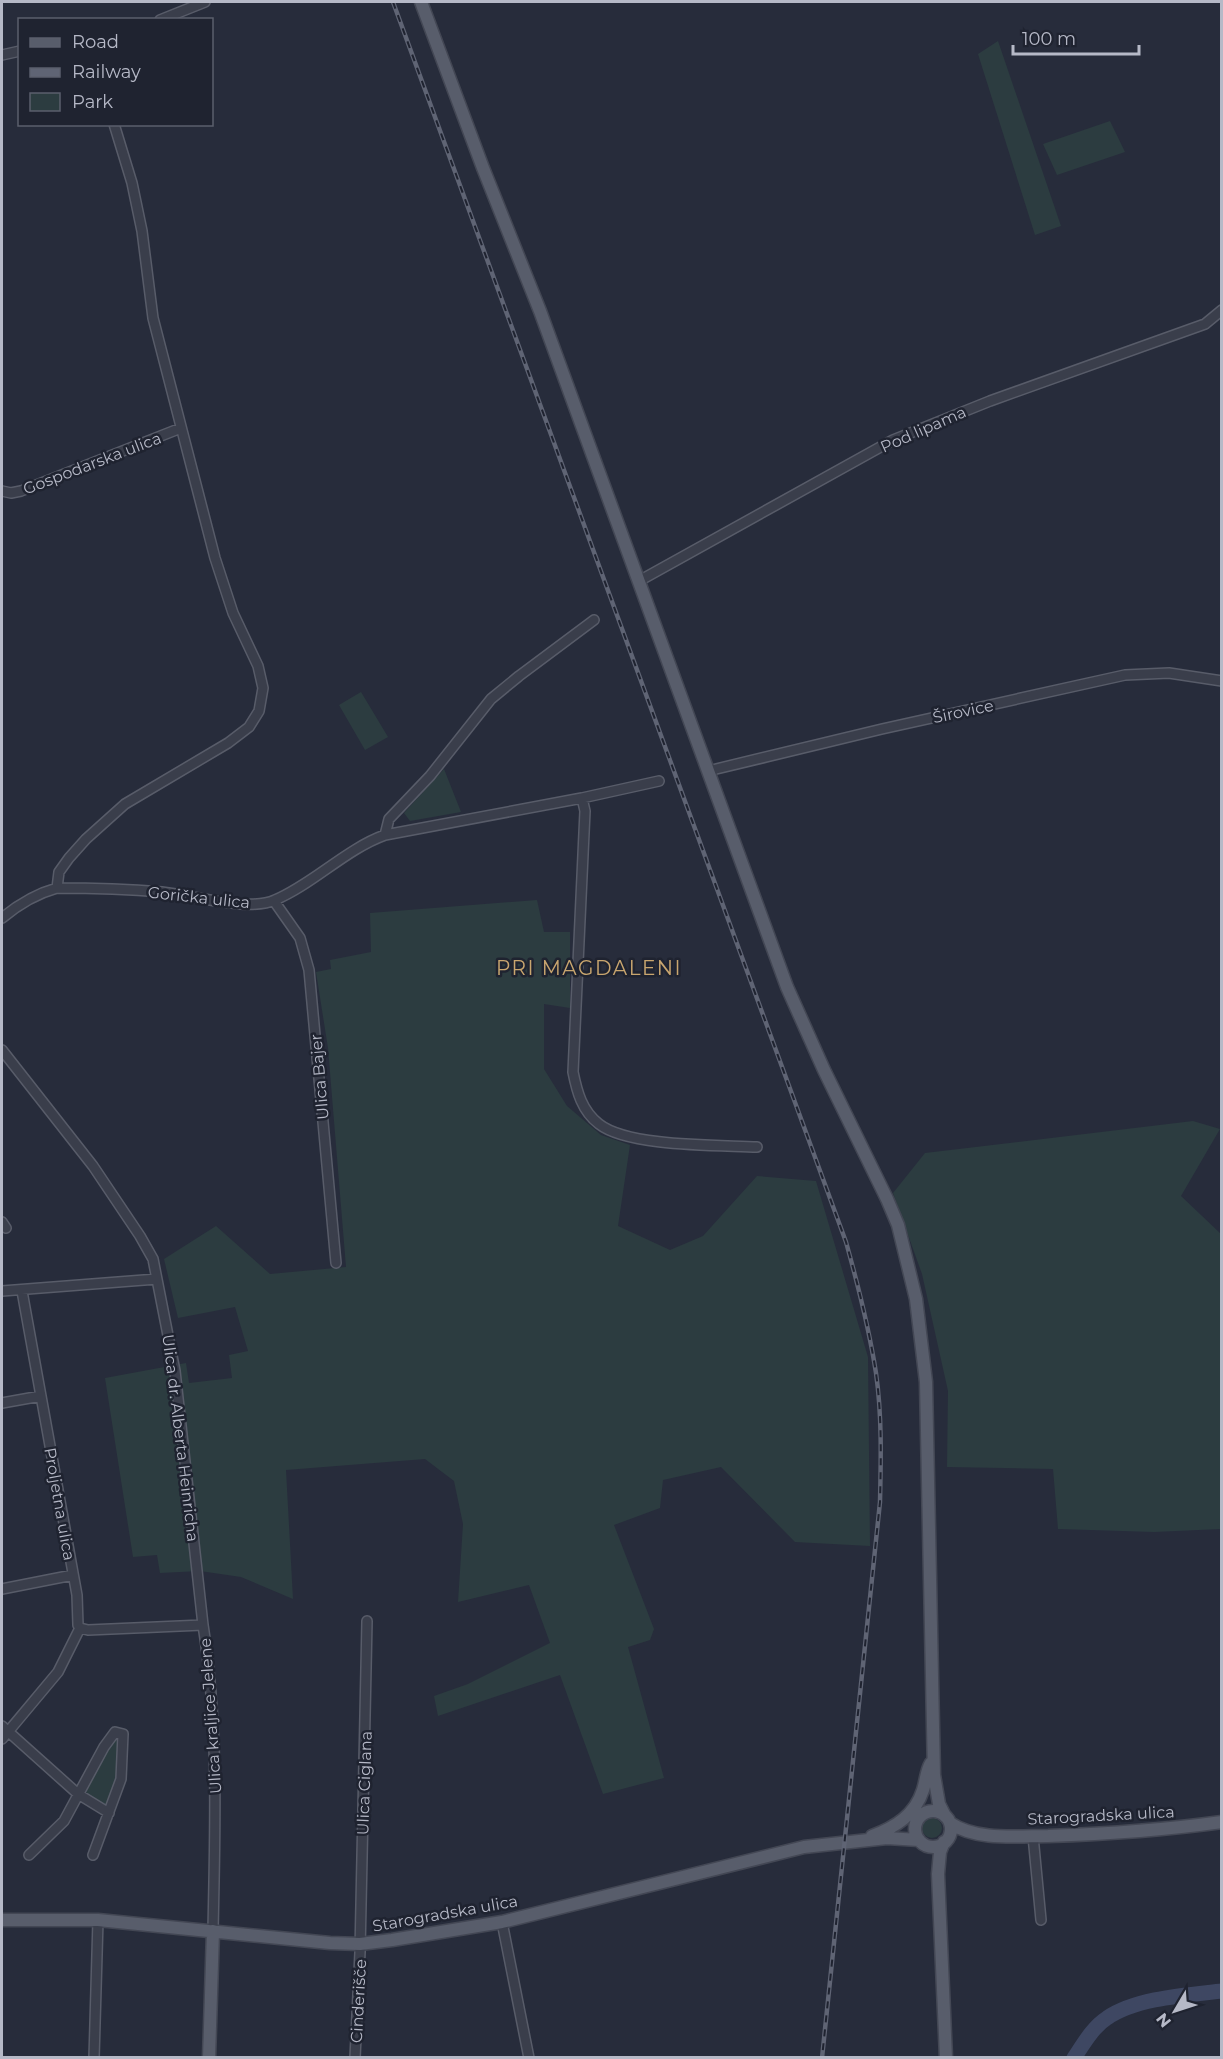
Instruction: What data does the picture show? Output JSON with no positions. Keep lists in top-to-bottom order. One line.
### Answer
{"streets":{"main road":["Starogradska ulica"],"street":["Pod lipama","Gospodarska ulica","Širovice","Gorička ulica","Ulica Bajer","Ulica dr. Alberta Heinricha","Proljetna ulica","Ulica kraljice Jelene","Ulica Ciglana","Cinderišče"]},"crossings":[["Gorička ulica","Ulica Bajer"],["Ulica dr. Alberta Heinricha","Ulica kraljice Jelene"],["Ulica kraljice Jelene","Starogradska ulica"],["Ulica Ciglana","Starogradska ulica"],["Ulica Ciglana","Cinderišče"],["Starogradska ulica","Cinderišče"]],"districts":["PRI MAGDALENI"],"legend":["Road","Railway","Park"],"scale_bar":"100 m","north":"bottom left"}
